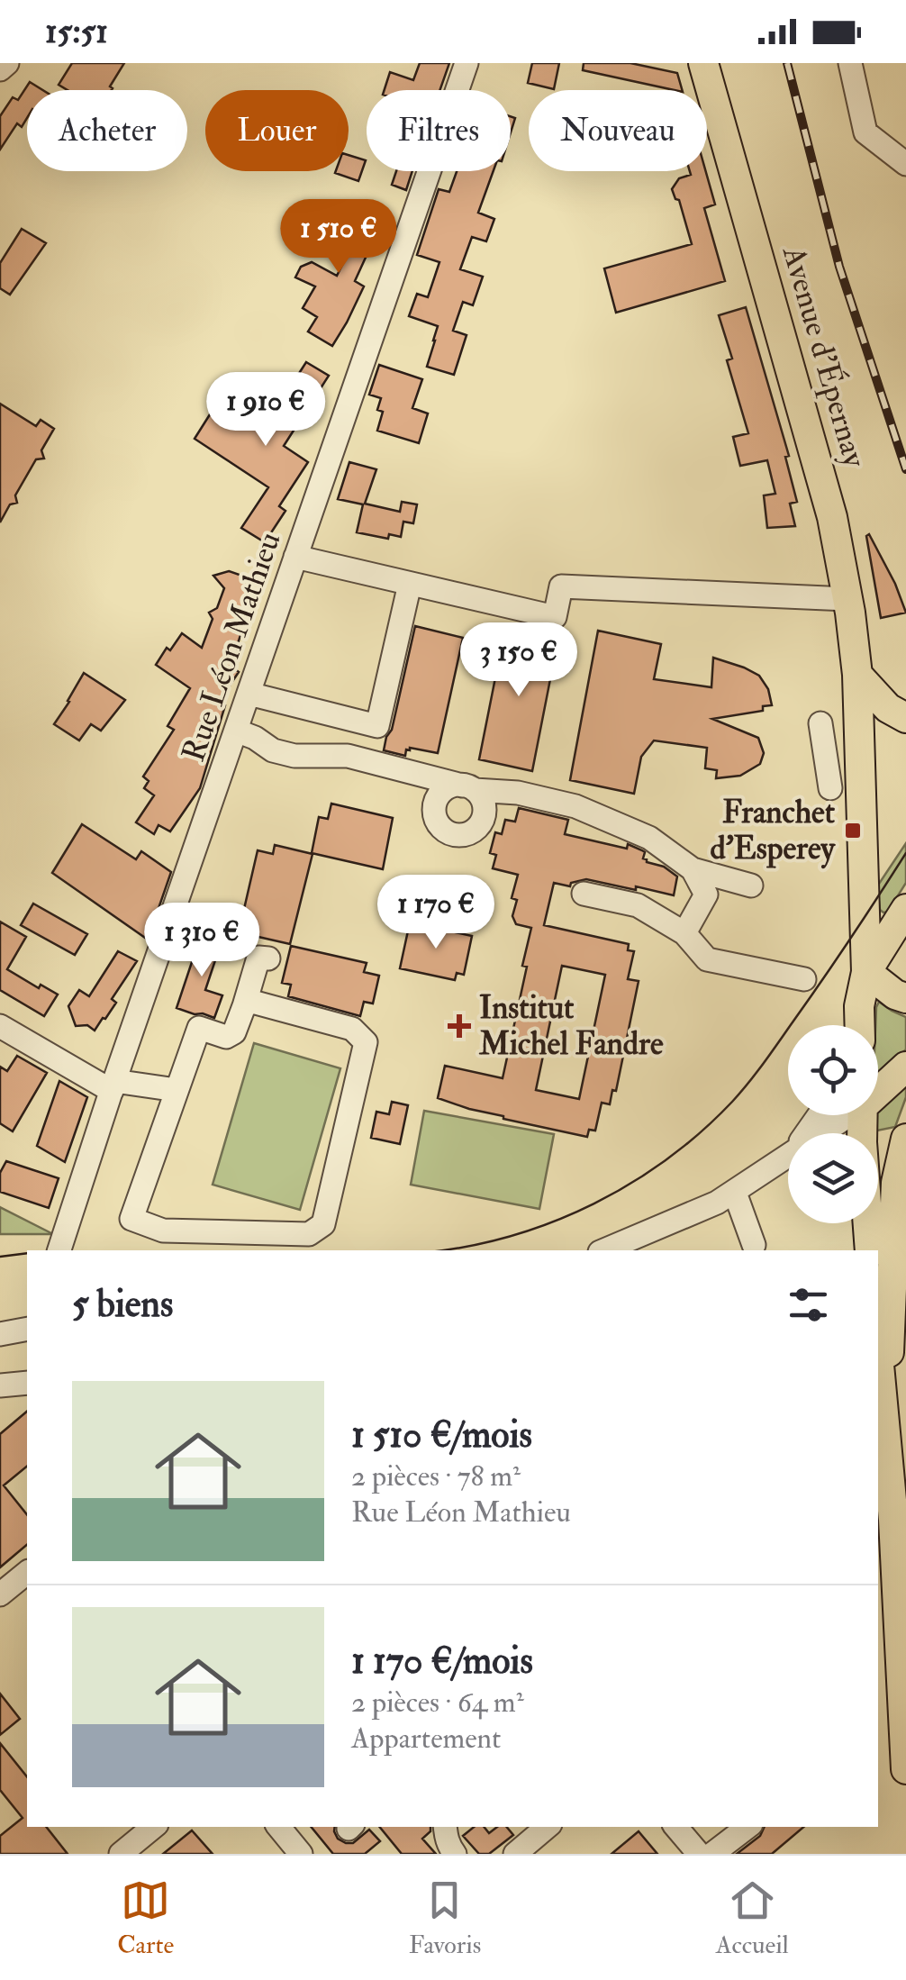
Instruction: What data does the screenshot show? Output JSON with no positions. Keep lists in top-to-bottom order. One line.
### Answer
{"streets":{"main road":["Avenue d'Épernay"],"street":["Rue Léon Mathieu"]},"places":{"transit":["Franchet d'Esperey"],"health":["Institut Michel Fandre"]},"page":{"status":"15:51","chip":["Acheter","Louer","Filtres","Nouveau"],"price":["1 510 €","1 910 €","3 150 €","1 170 €","1 310 €"],"heading":"5 biens","list":[{"name":"1 510 €/mois","note":"2 pièces · 78 m² · Rue Léon Mathieu"},{"name":"1 170 €/mois","note":"2 pièces · 64 m² · Appartement"}],"tabs":["Carte","Favoris","Accueil"]}}
